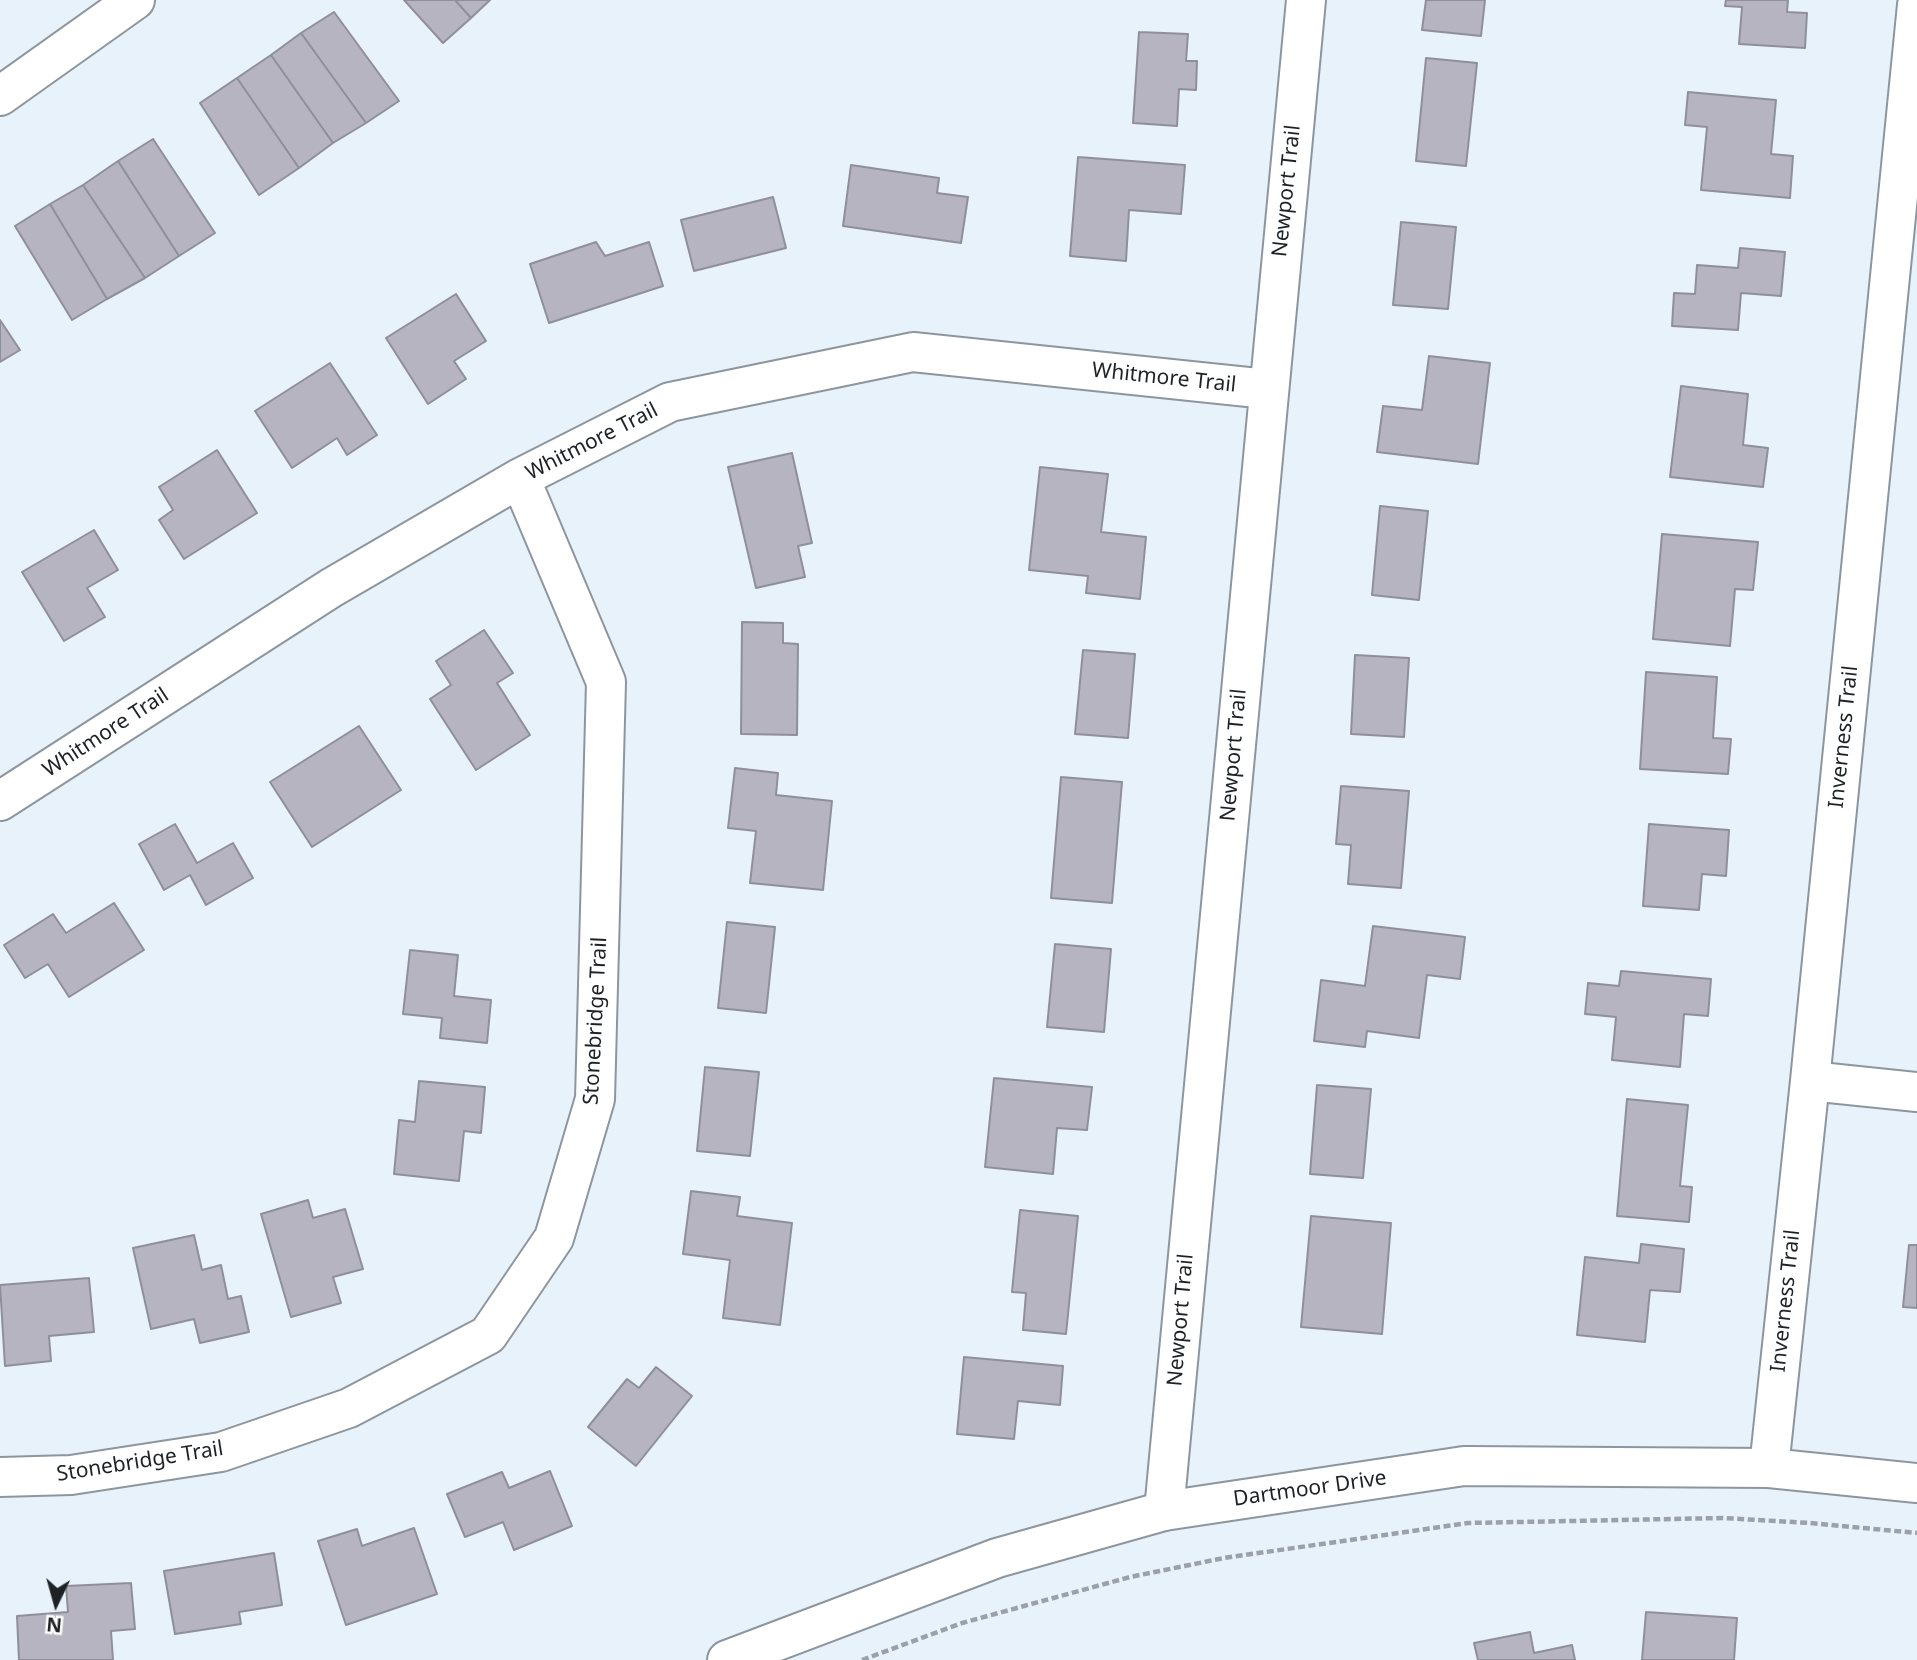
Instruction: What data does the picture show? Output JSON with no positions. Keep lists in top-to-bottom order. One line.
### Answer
{"streets":{"street":["Newport Trail","Whitmore Trail","Inverness Trail","Stonebridge Trail","Dartmoor Drive"]},"crossings":[["Newport Trail","Whitmore Trail"],["Newport Trail","Dartmoor Drive"],["Whitmore Trail","Stonebridge Trail"],["Inverness Trail","Dartmoor Drive"]],"north":"bottom"}
